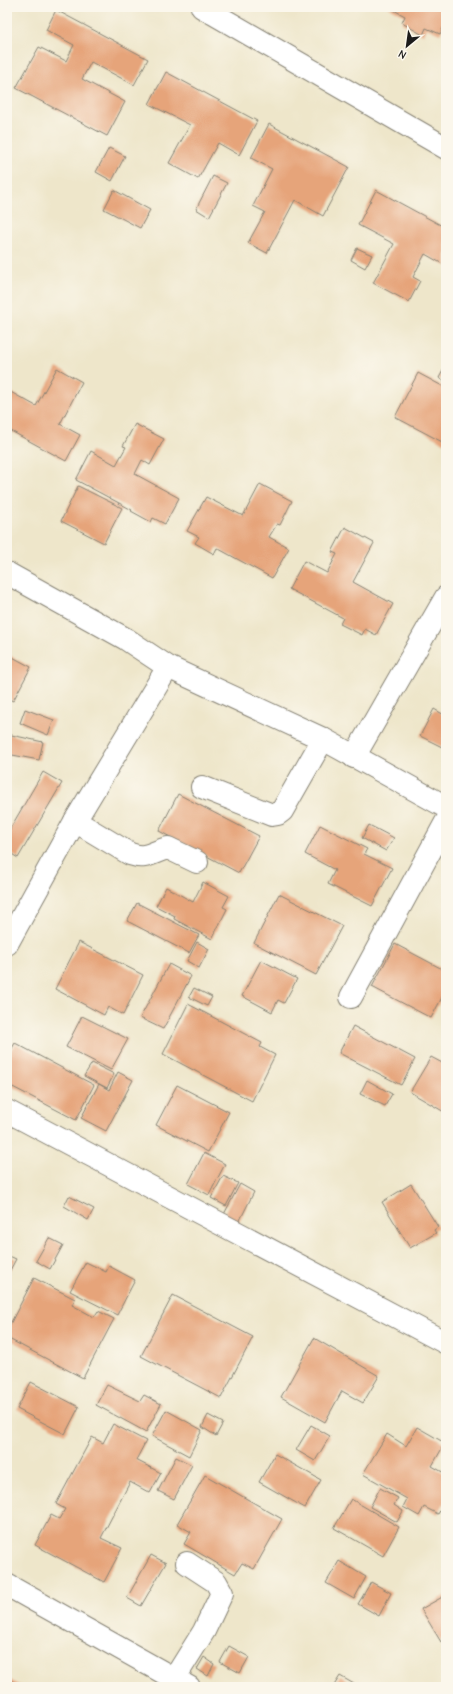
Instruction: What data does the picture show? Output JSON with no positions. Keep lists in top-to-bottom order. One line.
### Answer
{"north":"bottom left"}
